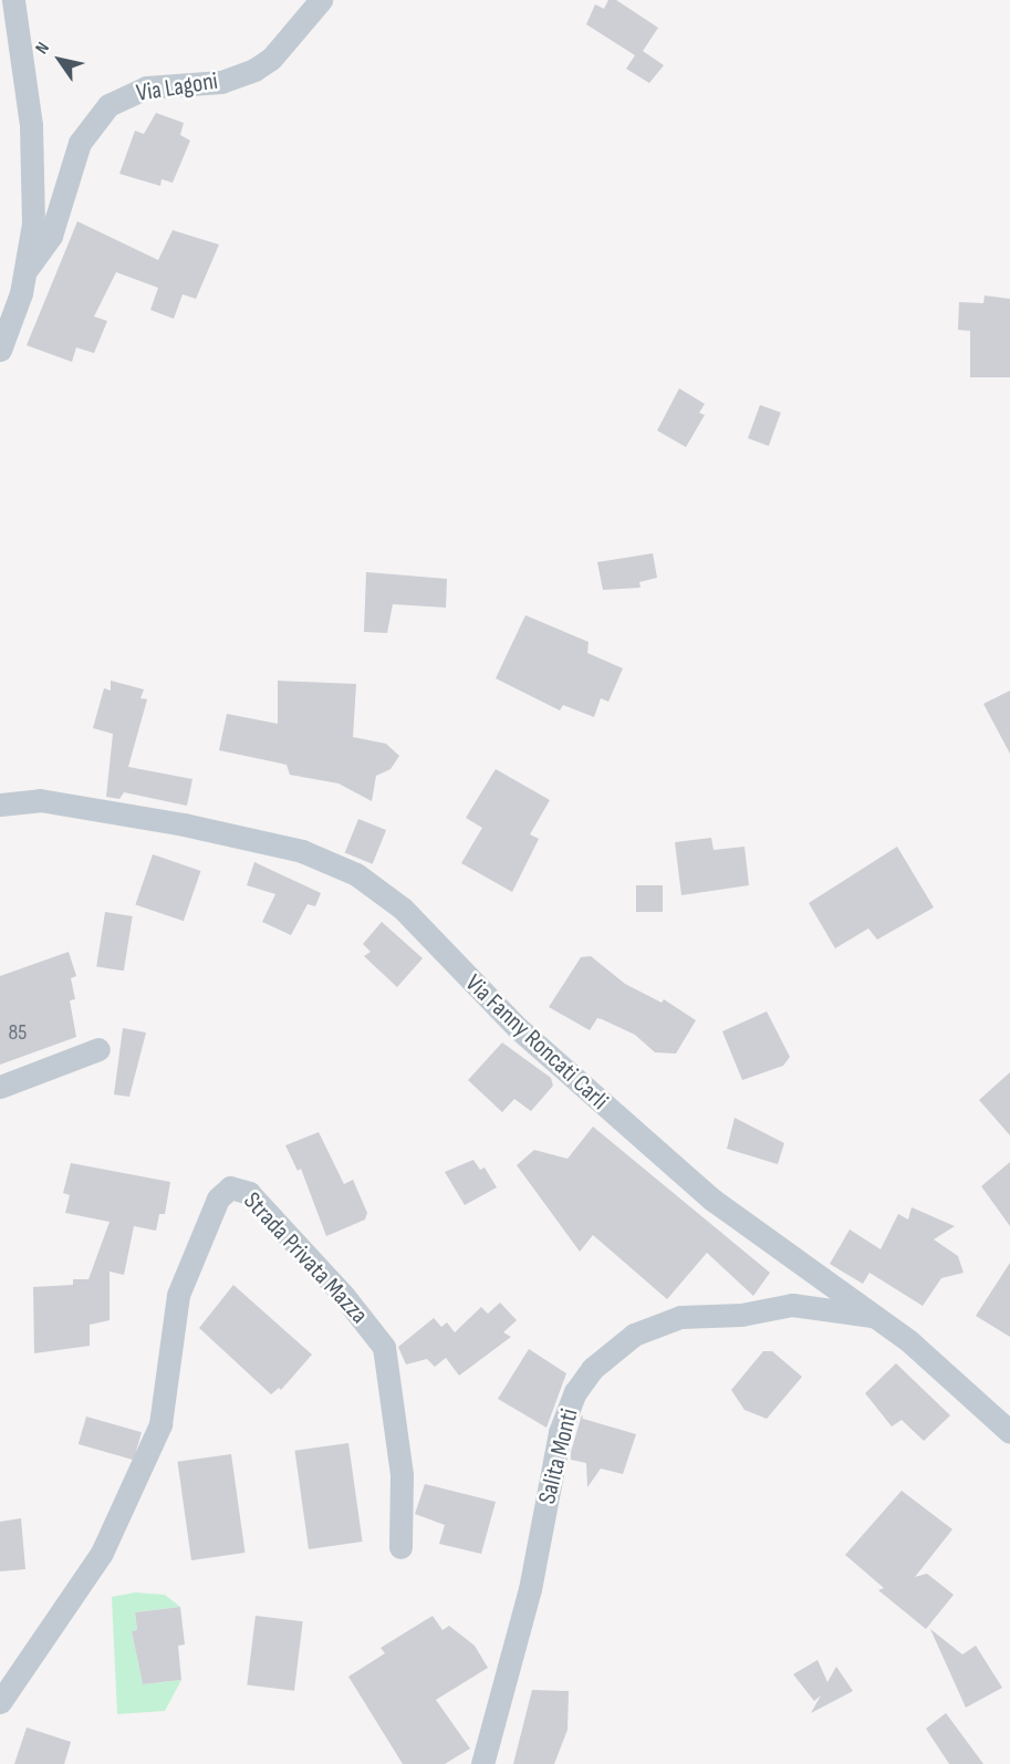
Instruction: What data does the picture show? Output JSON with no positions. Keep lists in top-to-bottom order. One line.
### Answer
{"streets":{"street":["Via Lagoni","Via Fanny Roncati Carli","Strada Privata Mazza","Salita Monti"]},"crossings":[["Via Fanny Roncati Carli","Salita Monti"]],"house_numbers":["85"],"north":"top left"}
